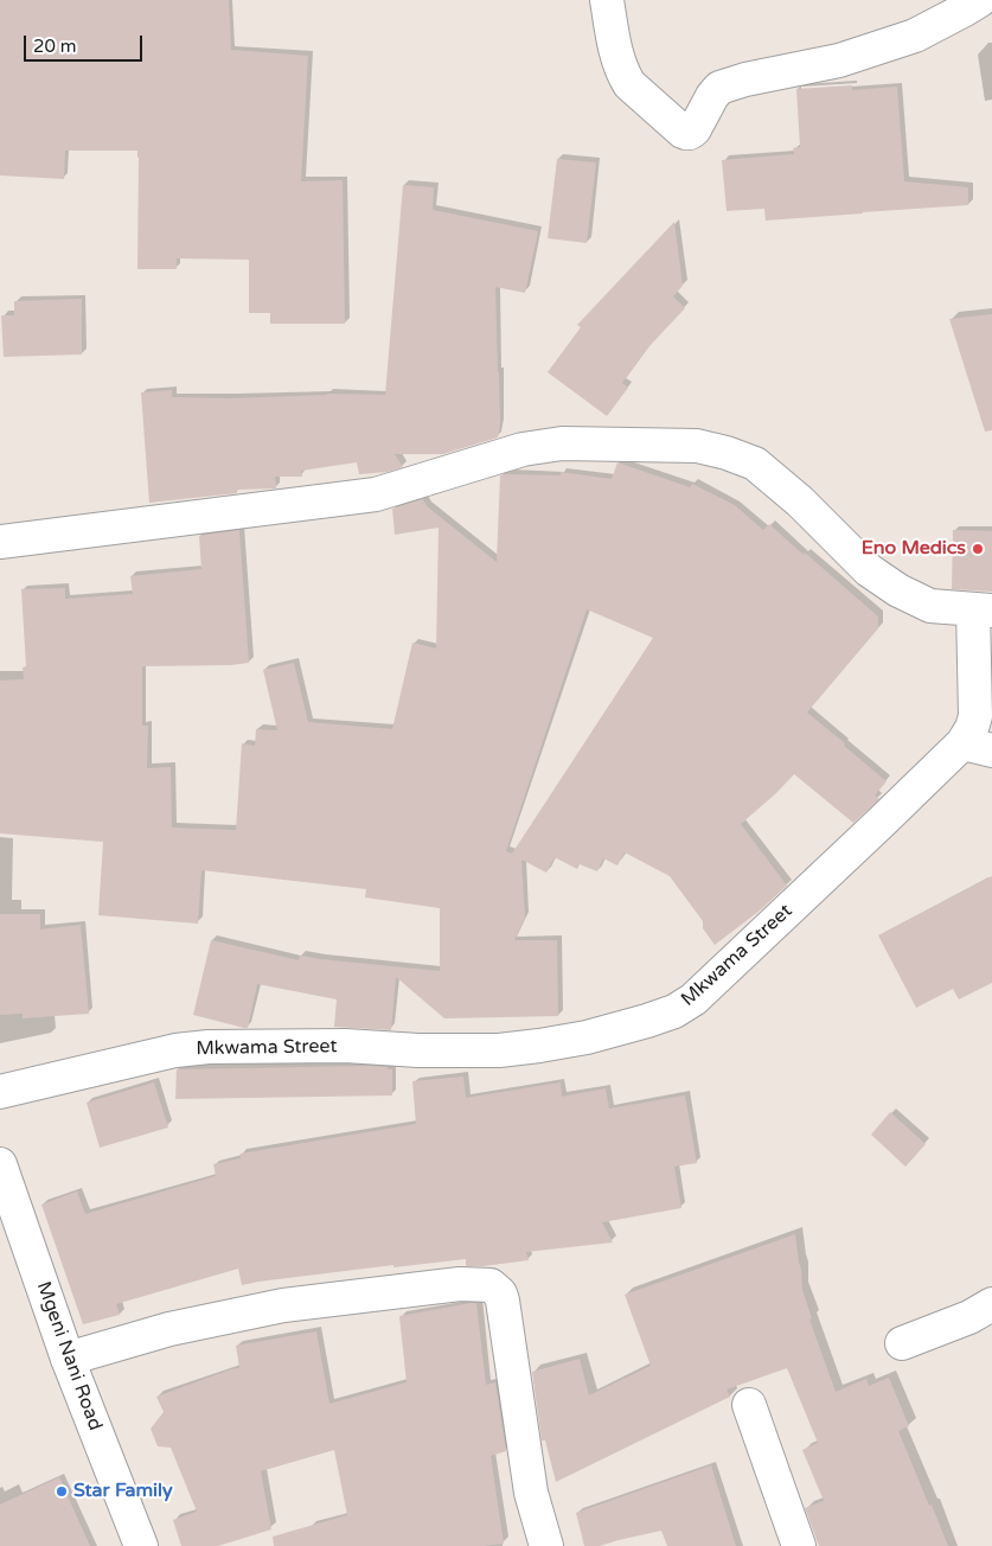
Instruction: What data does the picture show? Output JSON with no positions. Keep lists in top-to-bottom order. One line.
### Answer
{"streets":{"street":["Mkwama Street","Mgeni Nani Road"]},"places":["Eno Medics","Star Family"],"scale_bar":"20 m"}
